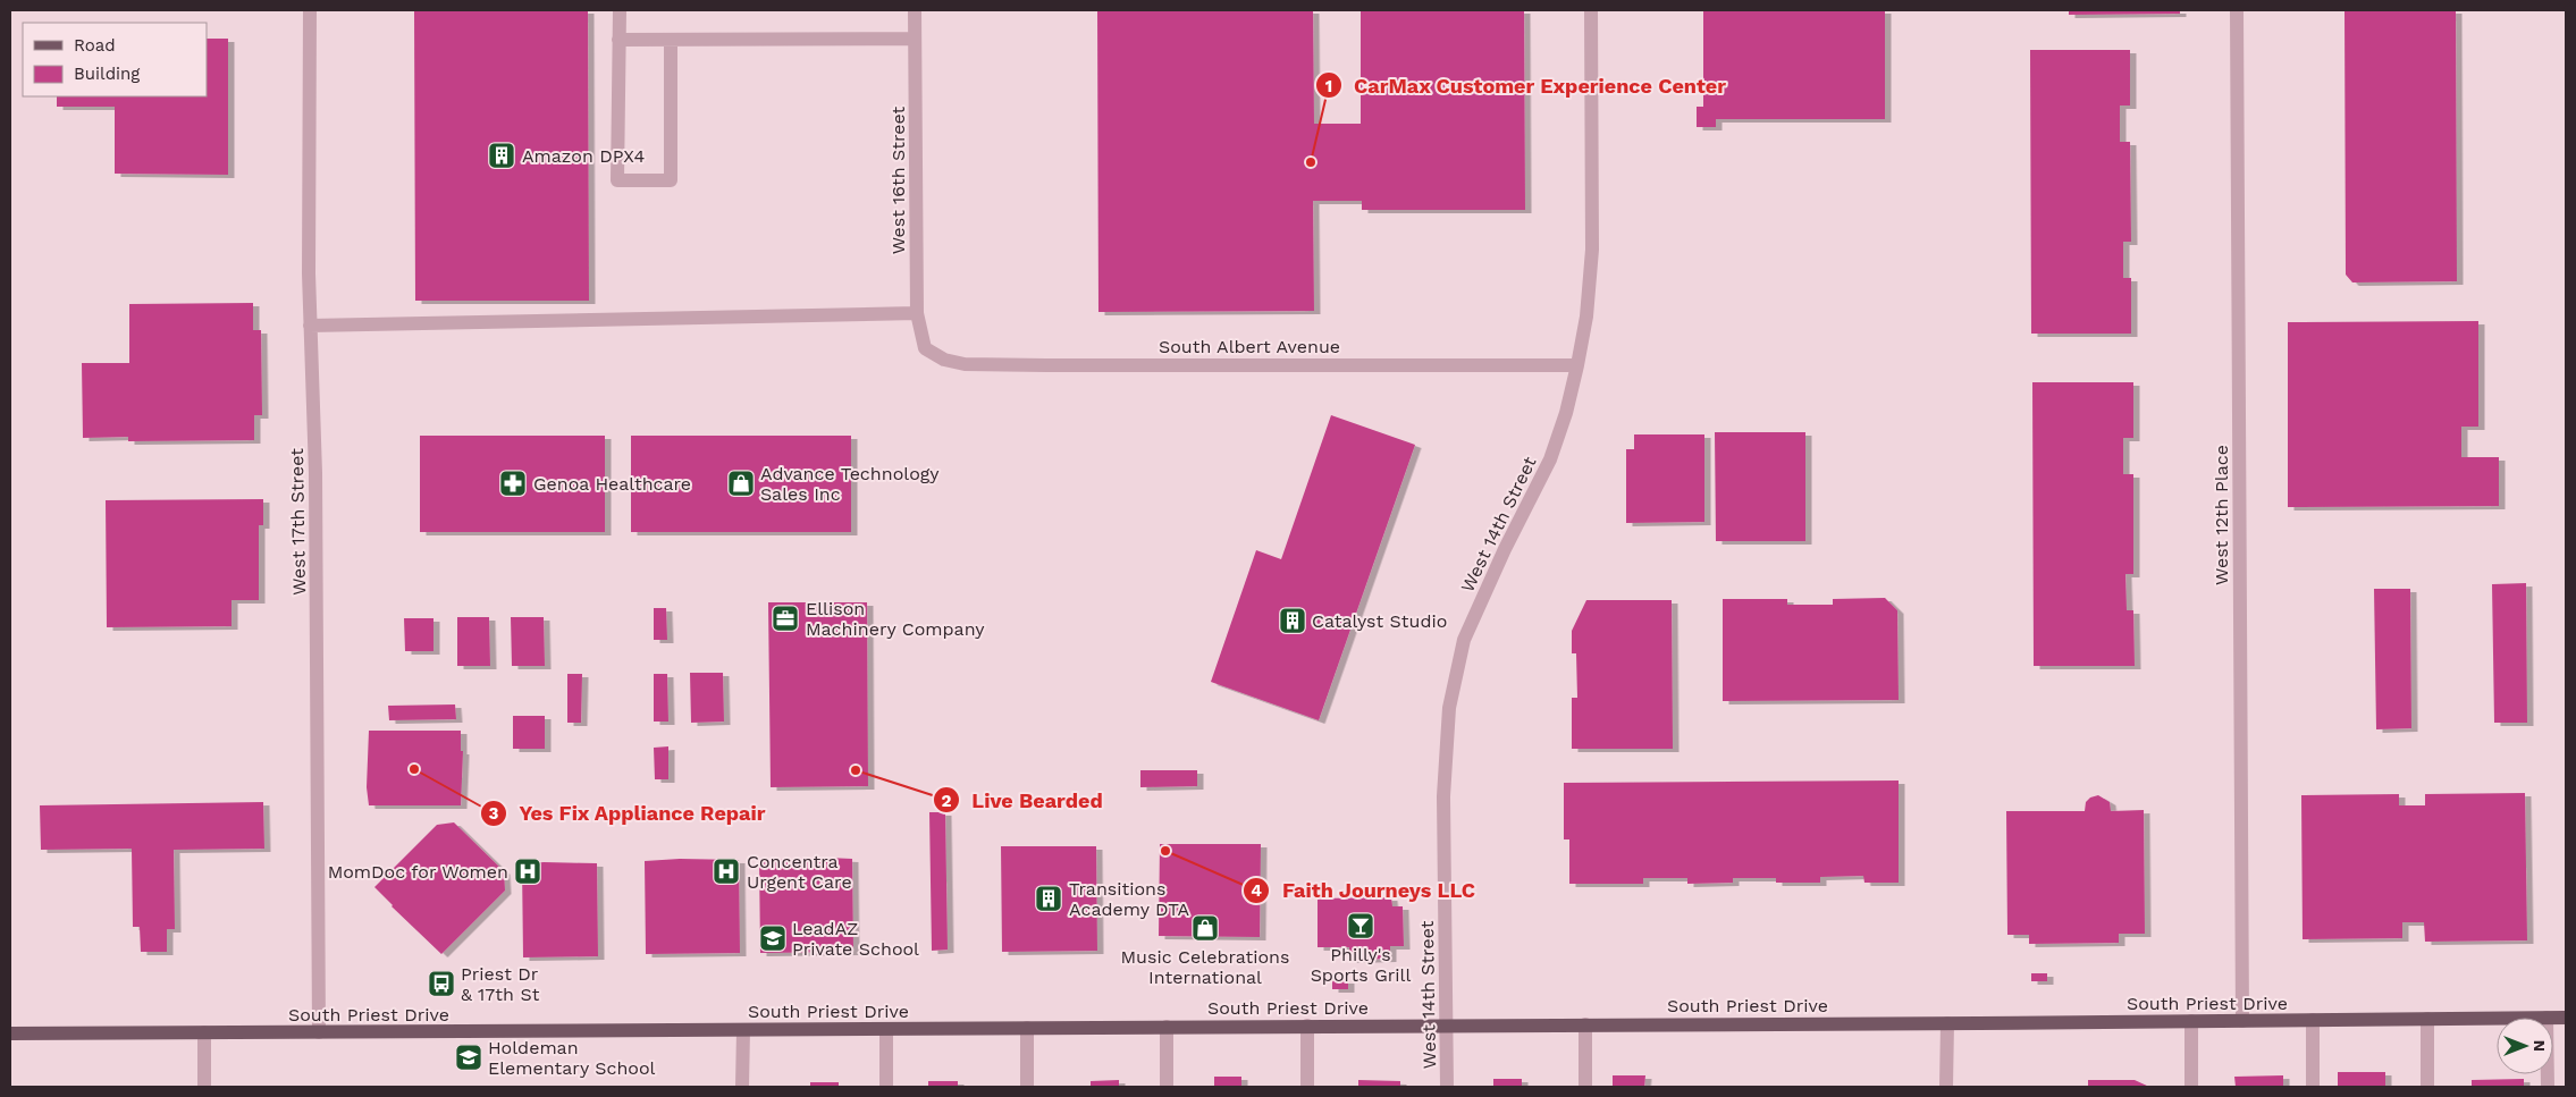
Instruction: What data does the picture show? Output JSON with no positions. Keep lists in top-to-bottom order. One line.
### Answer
{"streets":{"main road":["South Priest Drive"],"street":["West 16th Street","South Albert Avenue","West 12th Place","West 17th Street","West 14th Street"]},"crossings":[["West 16th Street","South Albert Avenue"],["South Albert Avenue","West 14th Street"],["West 12th Place","South Priest Drive"],["West 17th Street","South Priest Drive"],["West 14th Street","South Priest Drive"]],"places":{"building":["Amazon DPX4","Catalyst Studio","Transitions Academy DTA"],"other":["CarMax Customer Experience Center","Yes Fix Appliance Repair","Live Bearded","Faith Journeys LLC"],"pharmacy":["Genoa Healthcare"],"shop":["Advance Technology Sales Inc","Music Celebrations International"],"office":["Ellison Machinery Company"],"hospital":["MomDoc for Women","Concentra Urgent Care"],"bar":["Philly's Sports Grill"],"school or university":["LeadAZ Private School","Holdeman Elementary School"],"bus stop":["Priest Dr & 17th St"]},"legend":["Road","Building"],"north":"right"}
